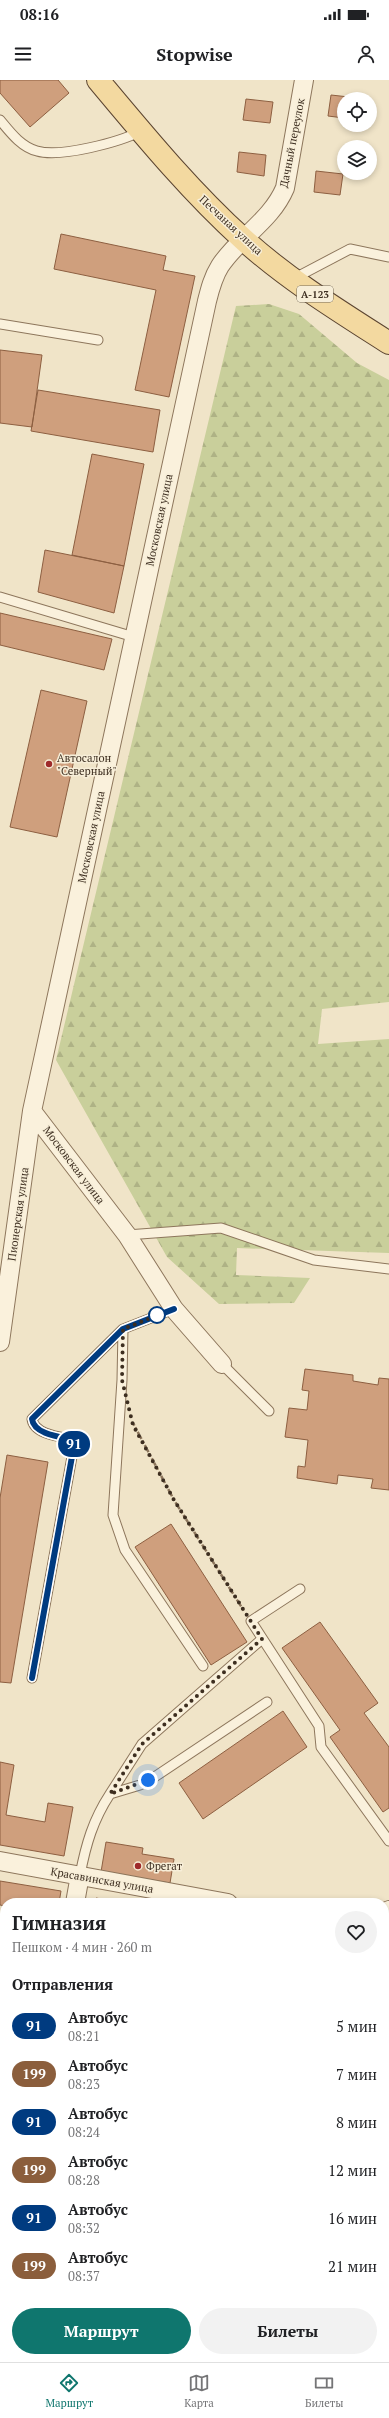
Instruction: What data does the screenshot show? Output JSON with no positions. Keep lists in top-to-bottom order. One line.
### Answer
{"streets":{"main road":["Песчаная улица","А-123"],"street":["Дачный переулок","Московская улица","Пионерская улица","Красавинская улица"]},"crossings":[["Дачный переулок","Песчаная улица"],["Дачный переулок","Московская улица"],["Песчаная улица","Московская улица"],["Московская улица","Пионерская улица"]],"places":["Автосалон \"Северный\"","Фрегат"],"lines":["bus line 91"],"page":{"status":"08:16","header":"Stopwise","on_map":"91","heading":[["Гимназия","Пешком · 4 мин · 260 m"],"Отправления"],"list":[{"mark":"91","name":"Автобус","note":"08:21","value":"5 мин"},{"mark":"199","name":"Автобус","note":"08:23","value":"7 мин"},{"mark":"91","name":"Автобус","note":"08:24","value":"8 мин"},{"mark":"199","name":"Автобус","note":"08:28","value":"12 мин"},{"mark":"91","name":"Автобус","note":"08:32","value":"16 мин"},{"mark":"199","name":"Автобус","note":"08:37","value":"21 мин"}],"buttons":["Маршрут","Билеты"],"tabs":["Маршрут","Карта","Билеты"]}}
